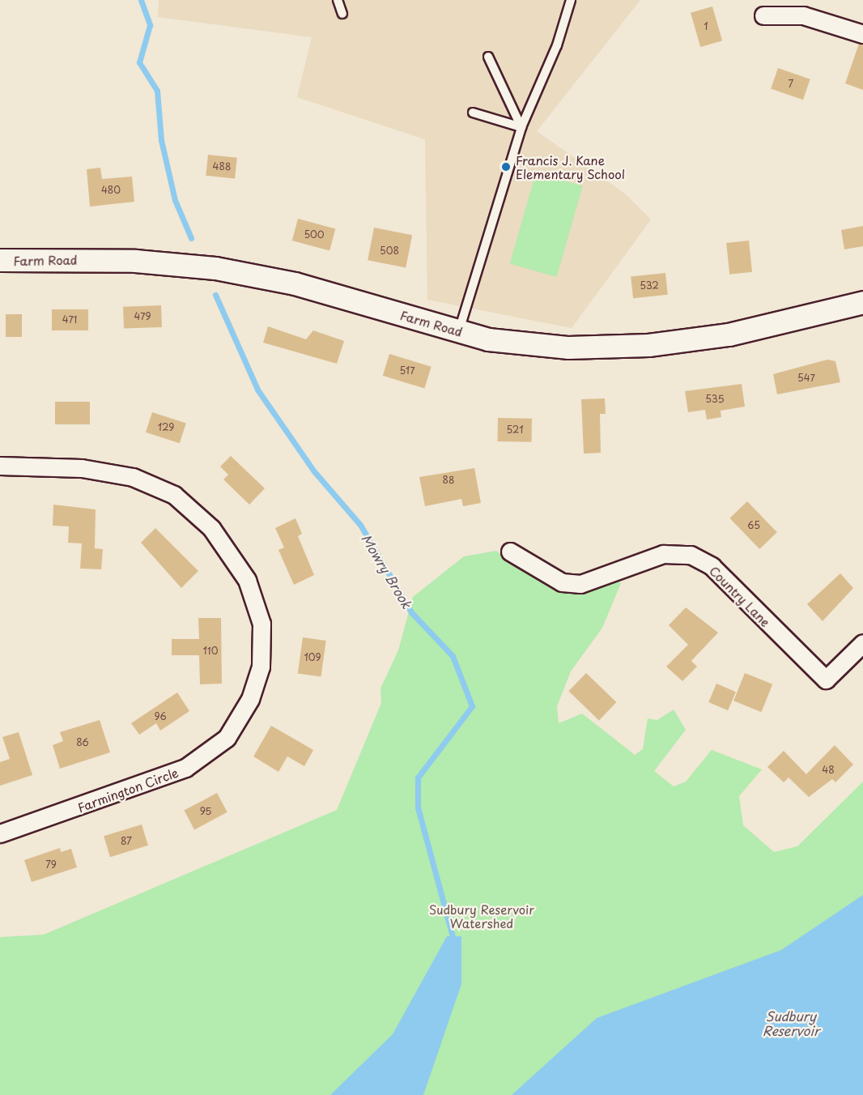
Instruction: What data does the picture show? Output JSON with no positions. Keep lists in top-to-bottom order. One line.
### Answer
{"streets":{"street":["Farm Road","Country Lane","Farmington Circle"]},"water":["Mowry Brook","Sudbury Reservoir"],"parks":["Sudbury Reservoir Watershed"],"places":["Francis J. Kane Elementary School"],"house_numbers":["1","7","488","480","500","508","532","479","471","517","547","535","129","521","88","65","110","109","96","86","48","95","87","79"]}
